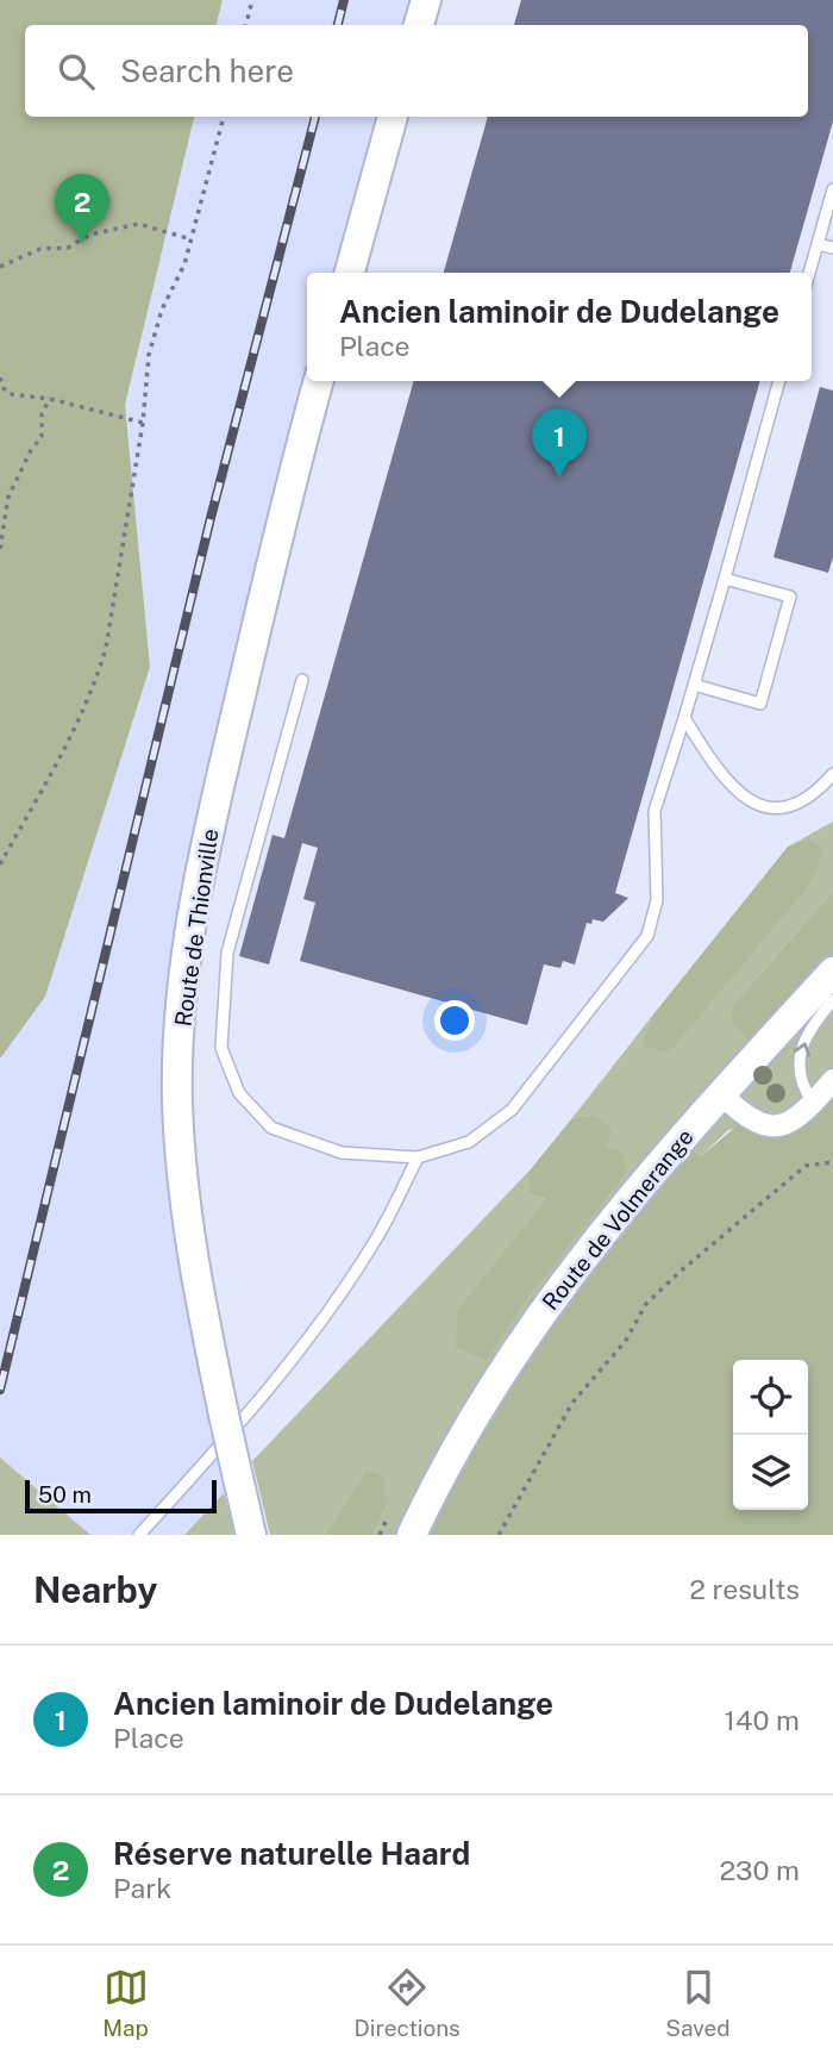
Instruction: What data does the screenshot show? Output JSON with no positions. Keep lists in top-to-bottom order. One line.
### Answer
{"streets":{"main road":["Route de Thionville","Route de Volmerange"]},"scale_bar":"50 m","page":{"search":"Search here","pins":["2","1"],"popup":["Ancien laminoir de Dudelange","Place"],"scale":"50 m","heading":["Nearby","2 results"],"list":[{"mark":"1","name":"Ancien laminoir de Dudelange","note":"Place","value":"140 m"},{"mark":"2","name":"Réserve naturelle Haard","note":"Park","value":"230 m"}],"nav":["Map","Directions","Saved"]}}
